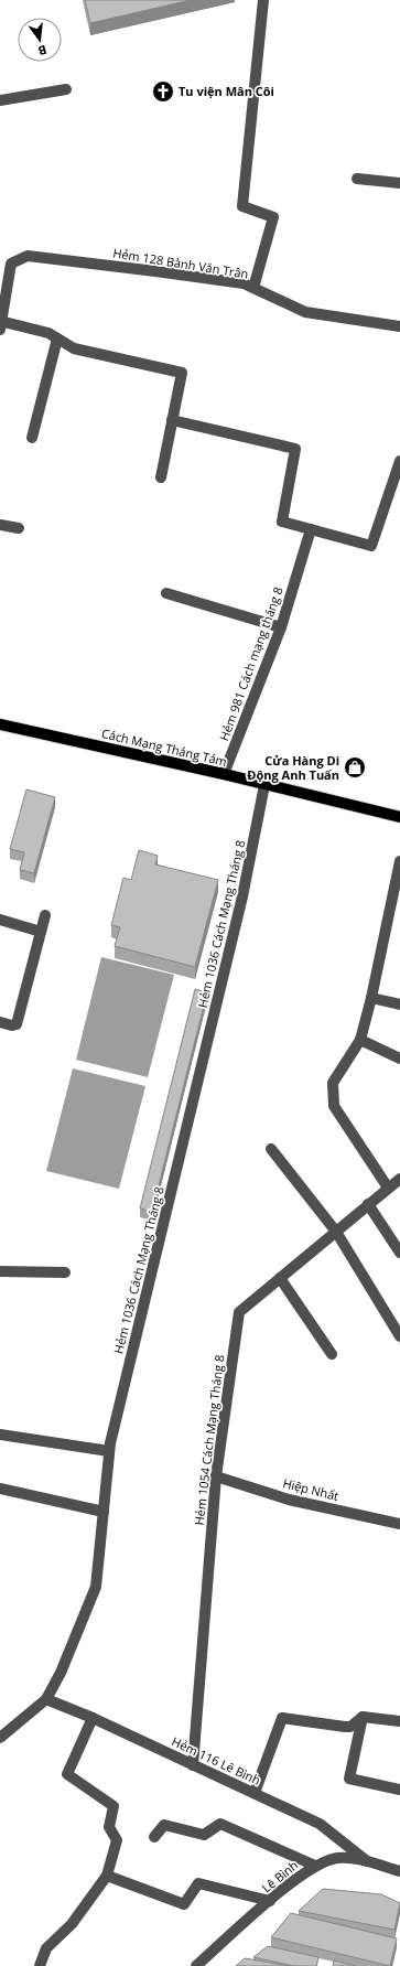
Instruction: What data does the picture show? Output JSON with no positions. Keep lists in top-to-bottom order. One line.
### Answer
{"streets":{"main road":["Cách Mạng Tháng Tám"],"street":["Hẻm 128 Bành Văn Trân","Hẻm 981 Cách mạng tháng 8","Hẻm 1036 Cách Mạng Tháng 8","Hẻm 1054 Cách Mạng Tháng 8","Hiệp Nhất","Hẻm 116 Lê Bình","Lê Bình"]},"crossings":[["Hẻm 981 Cách mạng tháng 8","Cách Mạng Tháng Tám"],["Cách Mạng Tháng Tám","Hẻm 1036 Cách Mạng Tháng 8"],["Hẻm 1036 Cách Mạng Tháng 8","Hẻm 116 Lê Bình"],["Hẻm 1054 Cách Mạng Tháng 8","Hiệp Nhất"],["Hẻm 1054 Cách Mạng Tháng 8","Hẻm 116 Lê Bình"],["Hẻm 116 Lê Bình","Lê Bình"]],"places":{"church":["Tu viện Mân Côi"],"shop":["Cửa Hàng Di Động Anh Tuấn"]},"north":"bottom"}
